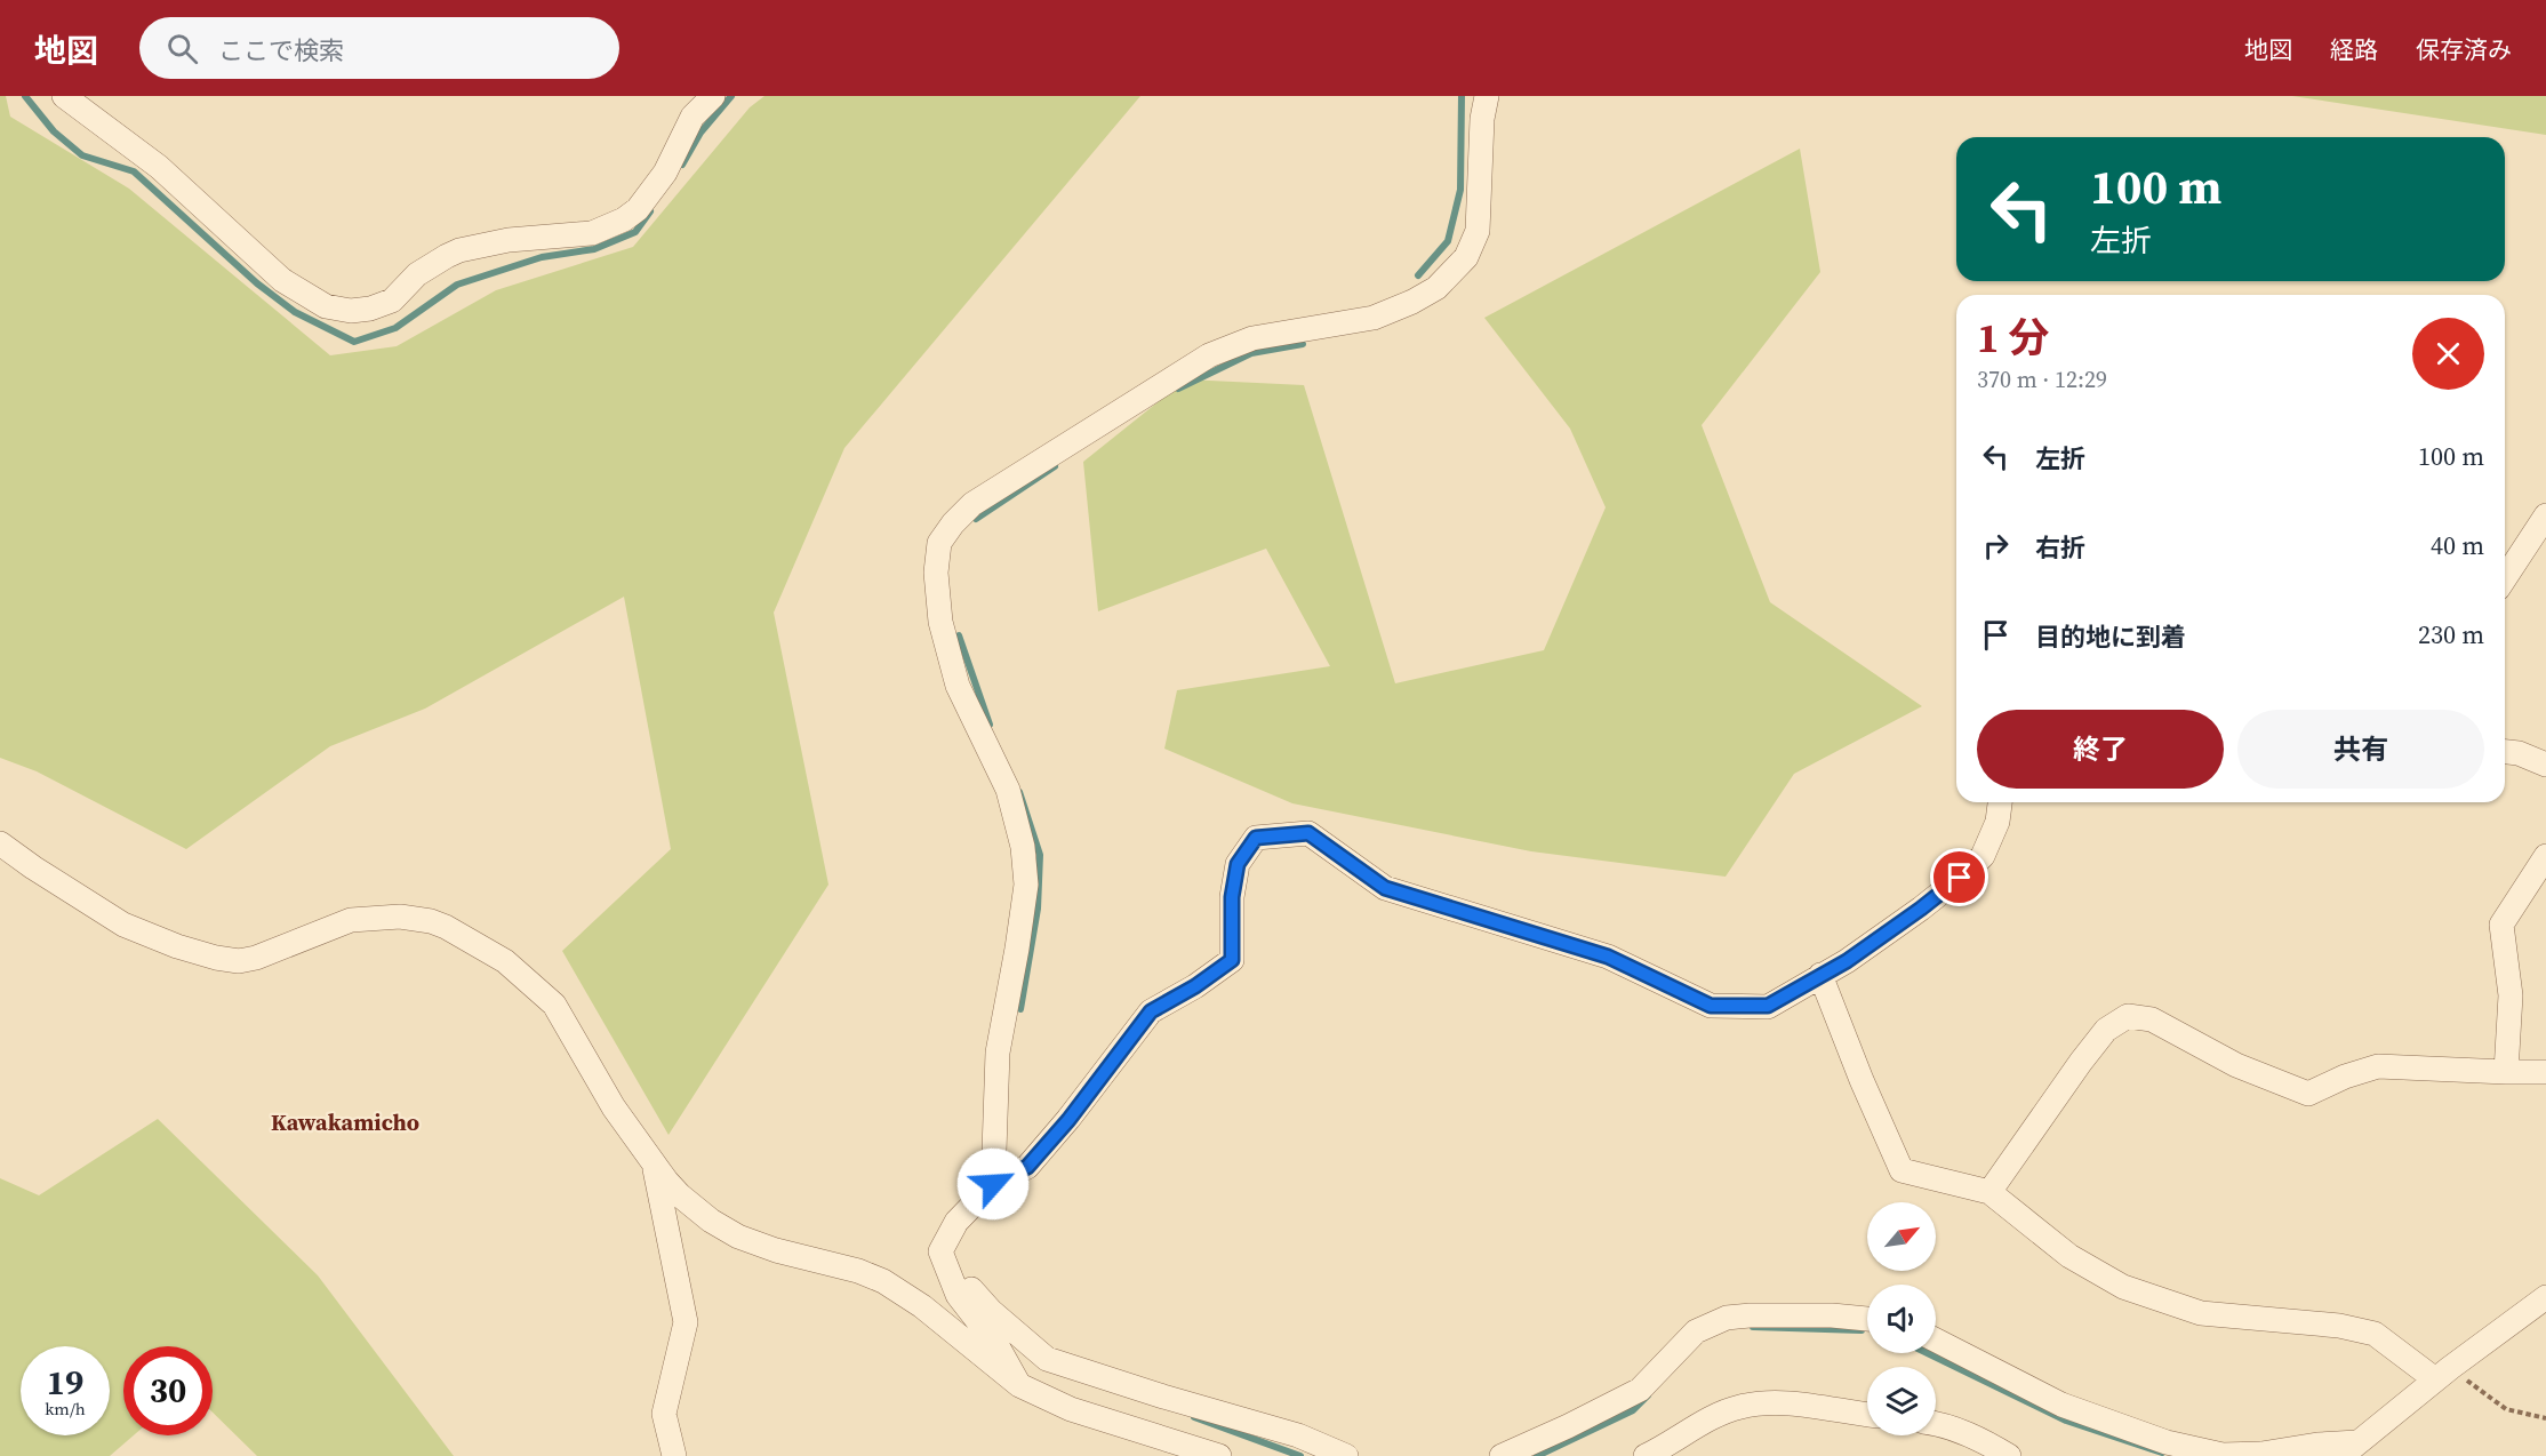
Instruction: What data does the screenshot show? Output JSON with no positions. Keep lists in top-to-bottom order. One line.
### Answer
{"districts":["Kawakamicho"],"north":"top right","page":{"header":"地図","search":"ここで検索","nav":["地図","経路","保存済み"],"turn":["100 m","左折"],"heading":["1 分","370 m · 12:29"],"list":[{"name":"左折","value":"100 m"},{"name":"右折","value":"40 m"},{"name":"目的地に到着","value":"230 m"}],"buttons":["終了","共有"],"speed":"19 km/h","limit":"30"}}
